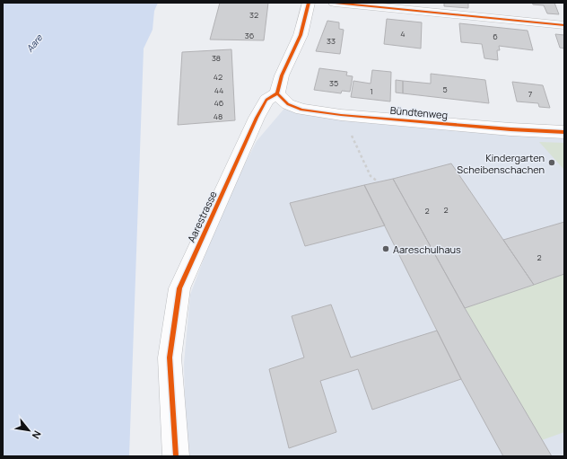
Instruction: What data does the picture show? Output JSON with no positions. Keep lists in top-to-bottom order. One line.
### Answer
{"streets":{"street":["Bündtenweg","Aarestrasse"]},"crossings":[["Bündtenweg","Aarestrasse"]],"water":["Aare"],"places":["Kindergarten Scheibenschachen","Aareschulhaus"],"house_numbers":["32","4","36","6","33","38","42","35","5","44","1","7","46","48","2","2","2"],"north":"bottom right"}
